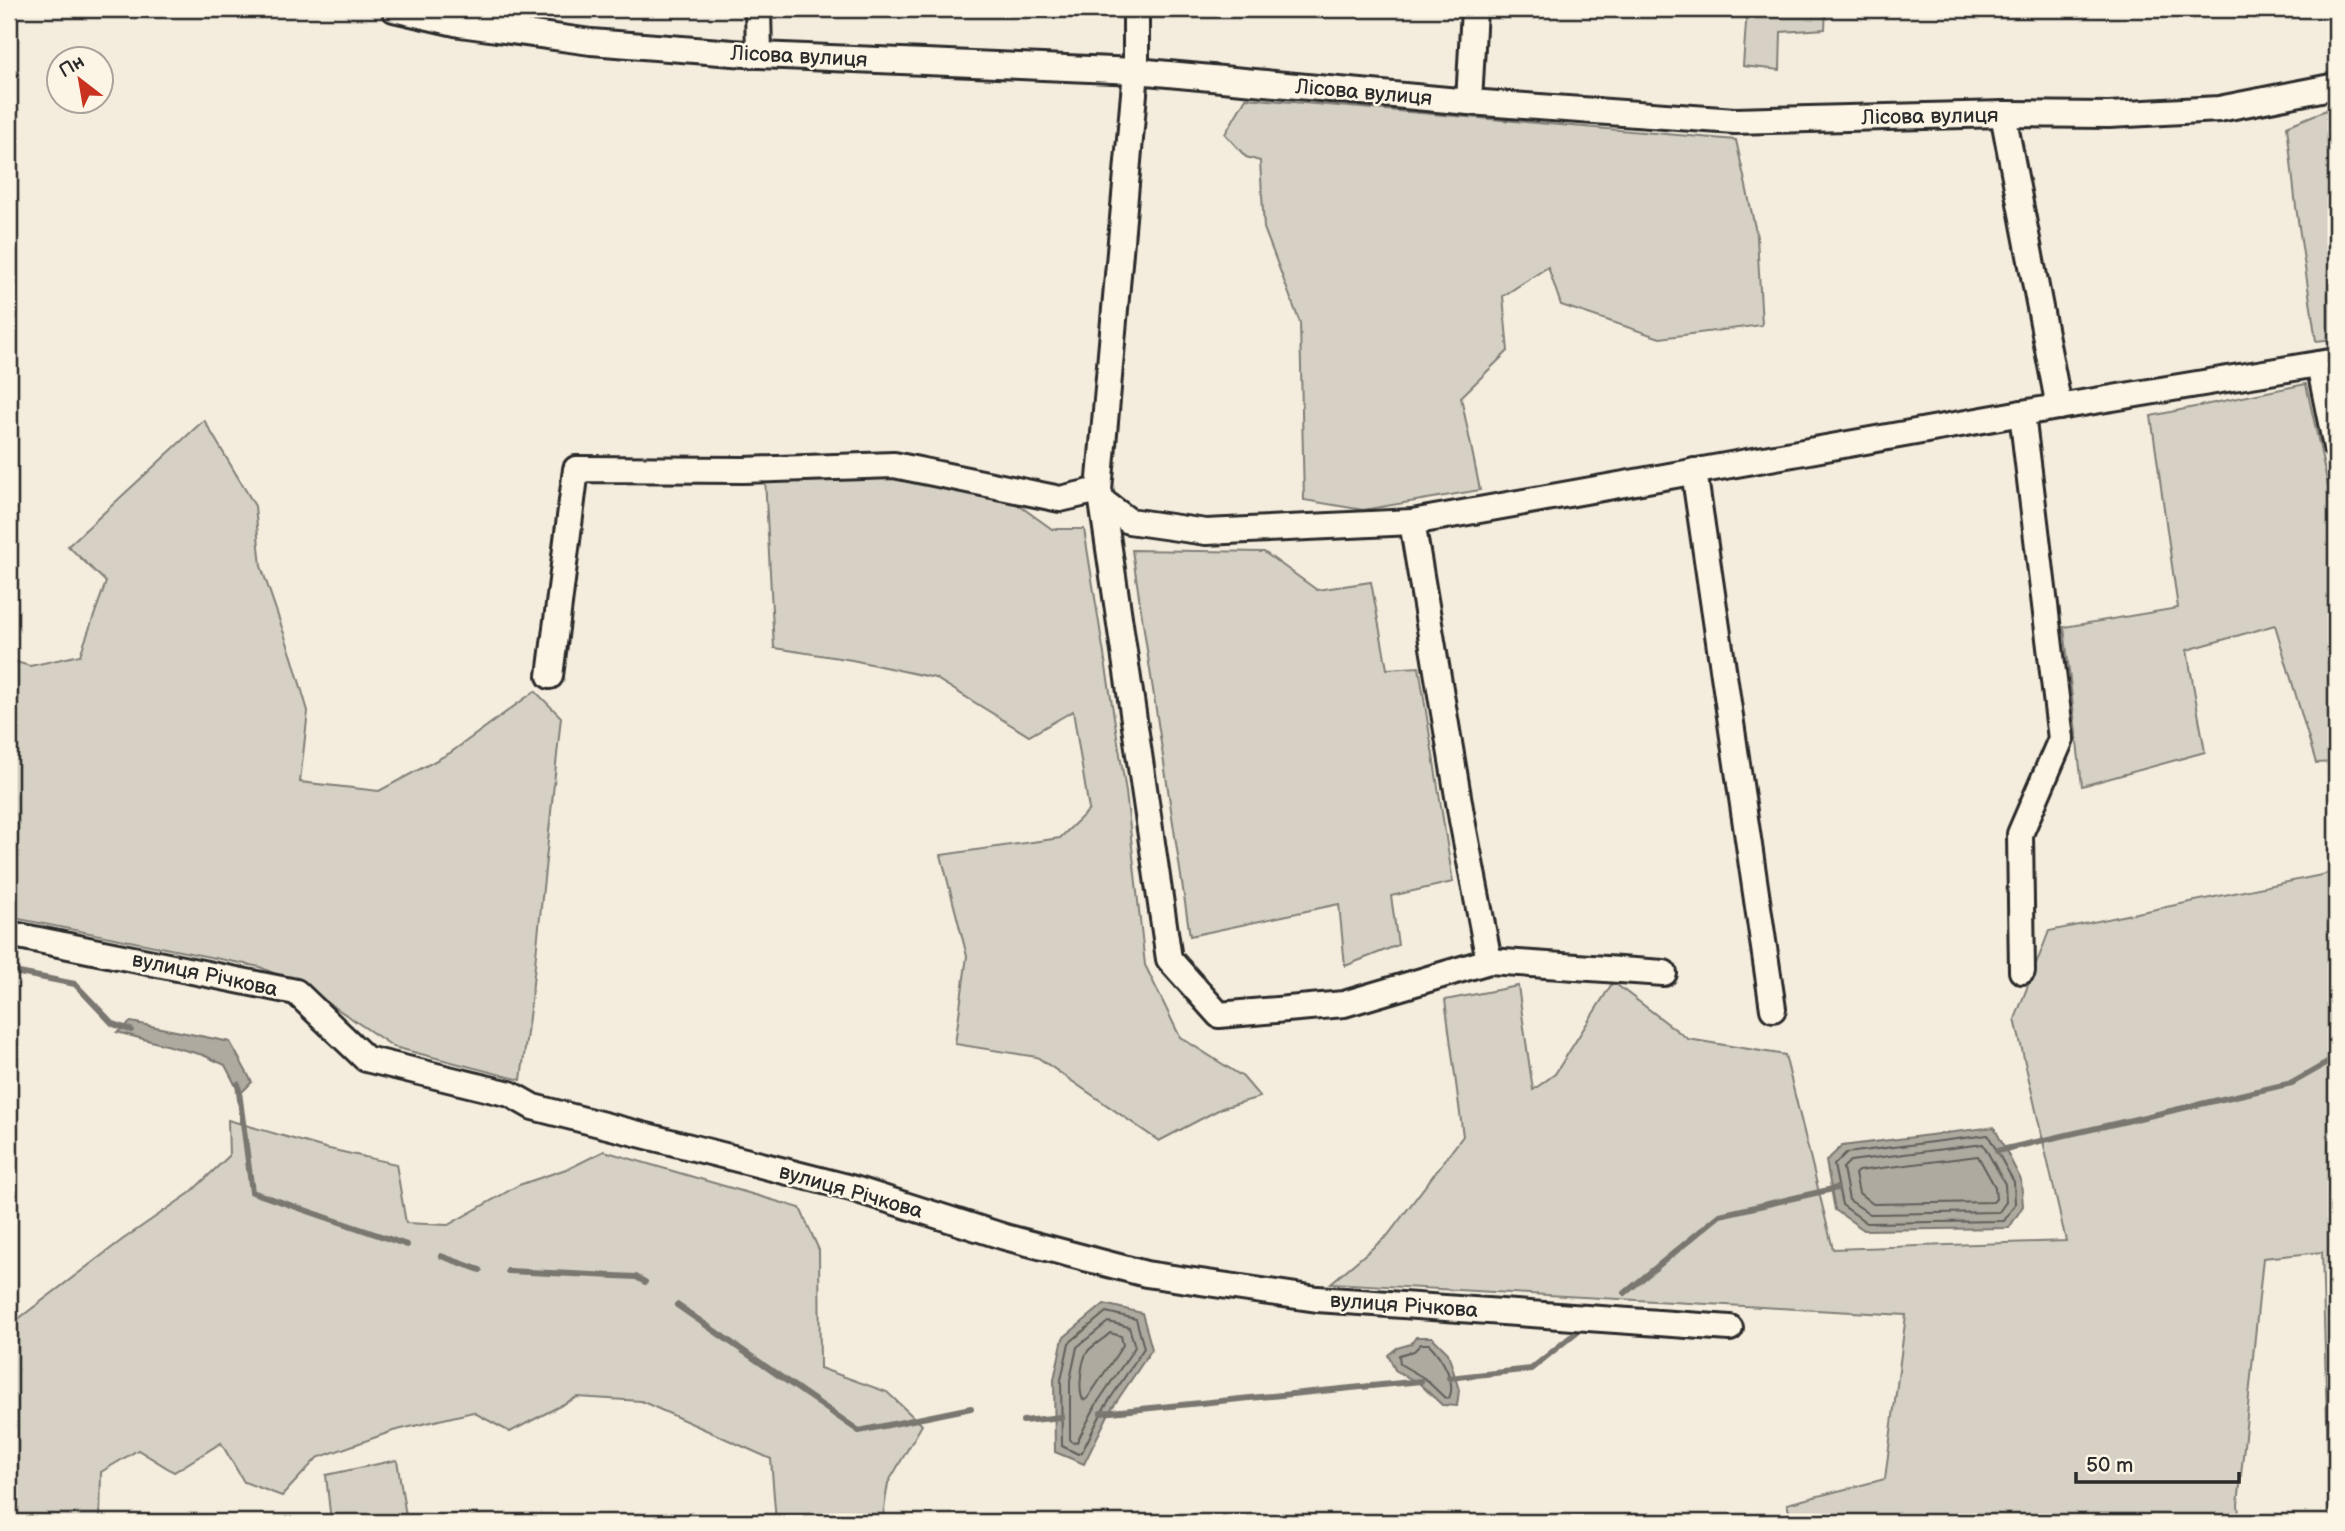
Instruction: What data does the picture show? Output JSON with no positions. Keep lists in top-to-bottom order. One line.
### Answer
{"streets":{"street":["Лісова вулиця","вулиця Річкова"]},"scale_bar":"50 m","north":"top left"}
